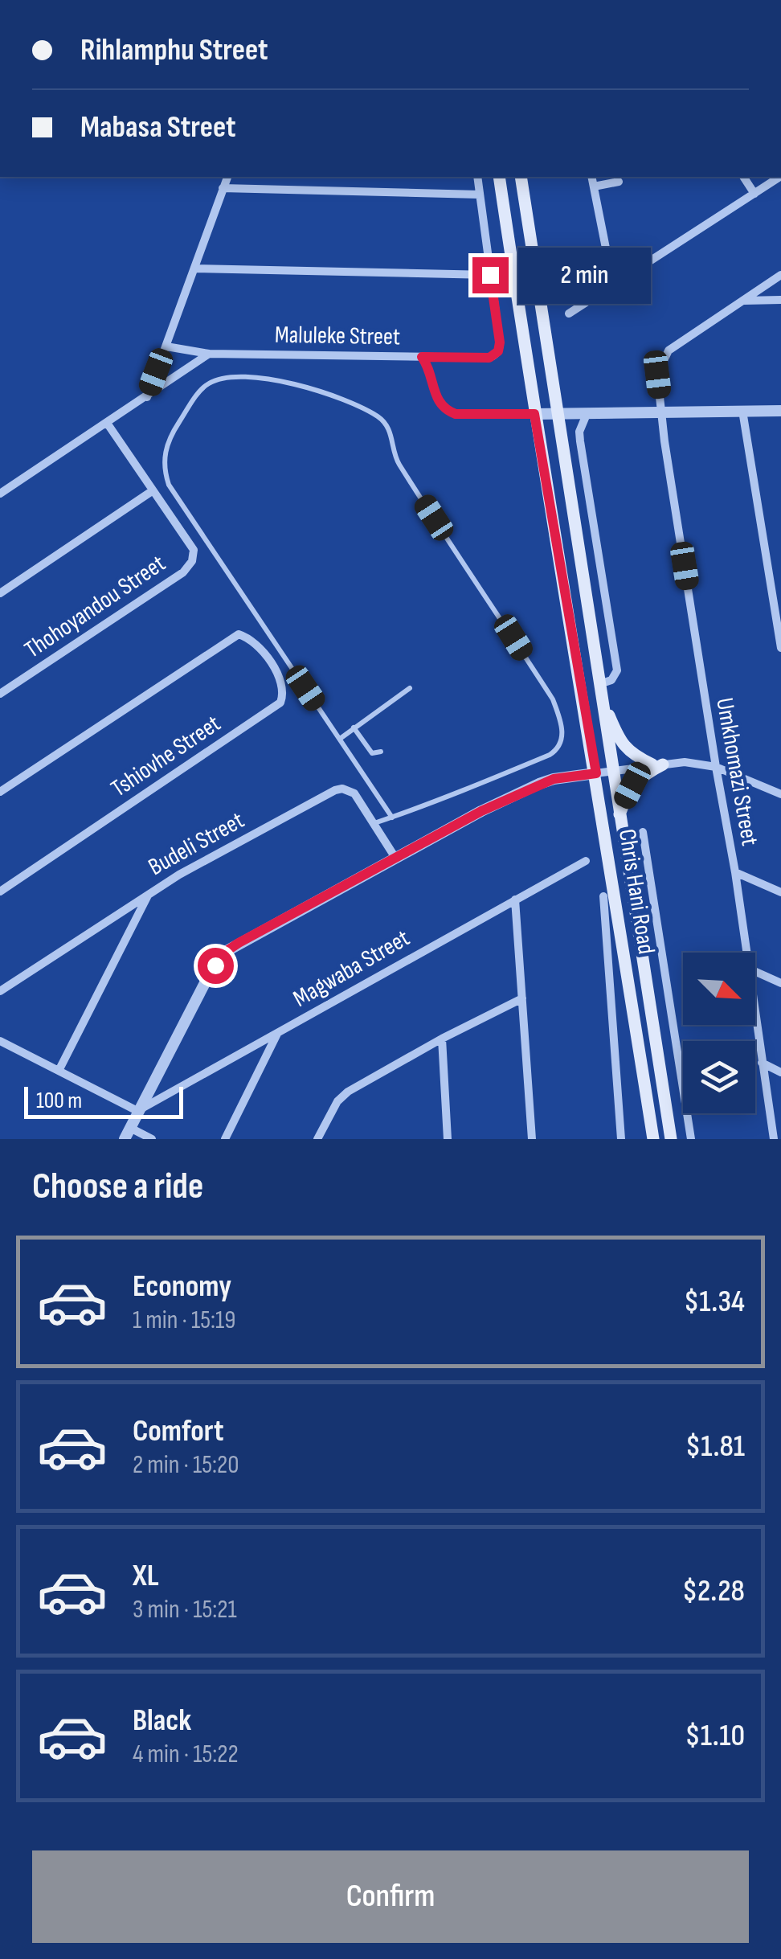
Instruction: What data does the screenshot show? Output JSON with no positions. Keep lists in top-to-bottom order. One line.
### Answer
{"streets":{"main road":["Chris Hani Road"],"street":["Maluleke Street","Thohoyandou Street","Tshiovhe Street","Umkhomazi Street","Budeli Street","Magwaba Street"]},"scale_bar":"100 m","north":"bottom right","page":{"banner":["Rihlamphu Street","Mabasa Street"],"bubble":"2 min","scale":"100 m","heading":"Choose a ride","list":[{"name":"Economy","note":"1 min · 15:19","value":"$1.34"},{"name":"Comfort","note":"2 min · 15:20","value":"$1.81"},{"name":"XL","note":"3 min · 15:21","value":"$2.28"},{"name":"Black","note":"4 min · 15:22","value":"$1.10"}],"buttons":"Confirm"}}
